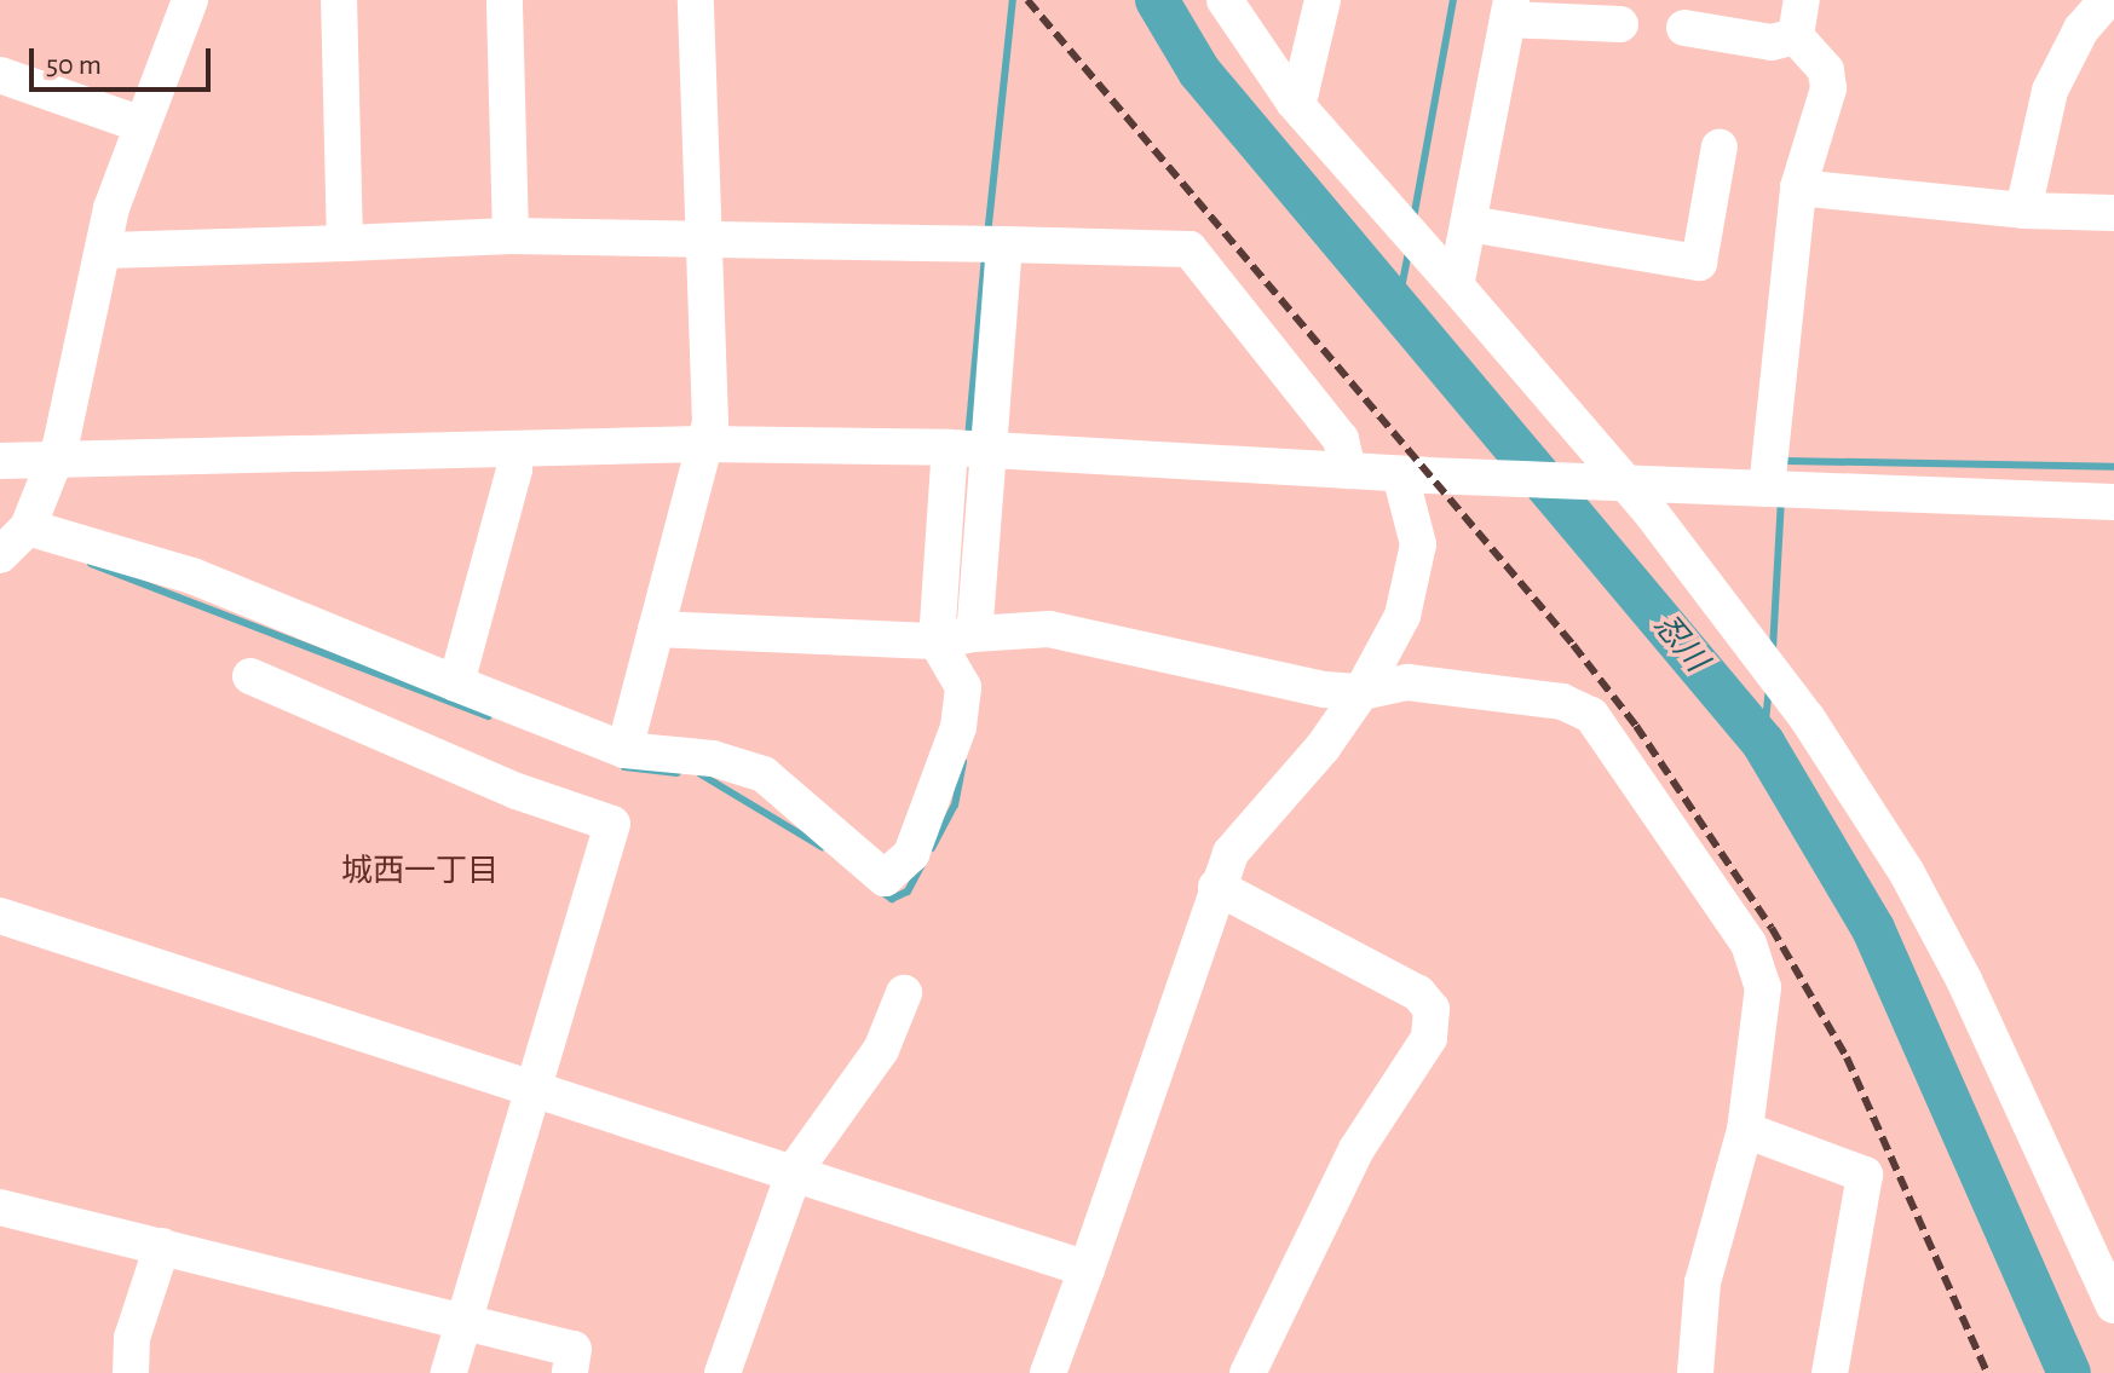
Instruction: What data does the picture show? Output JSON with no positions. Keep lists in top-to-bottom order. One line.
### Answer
{"districts":["城西一丁目"],"water":["忍川"],"scale_bar":"50 m"}
